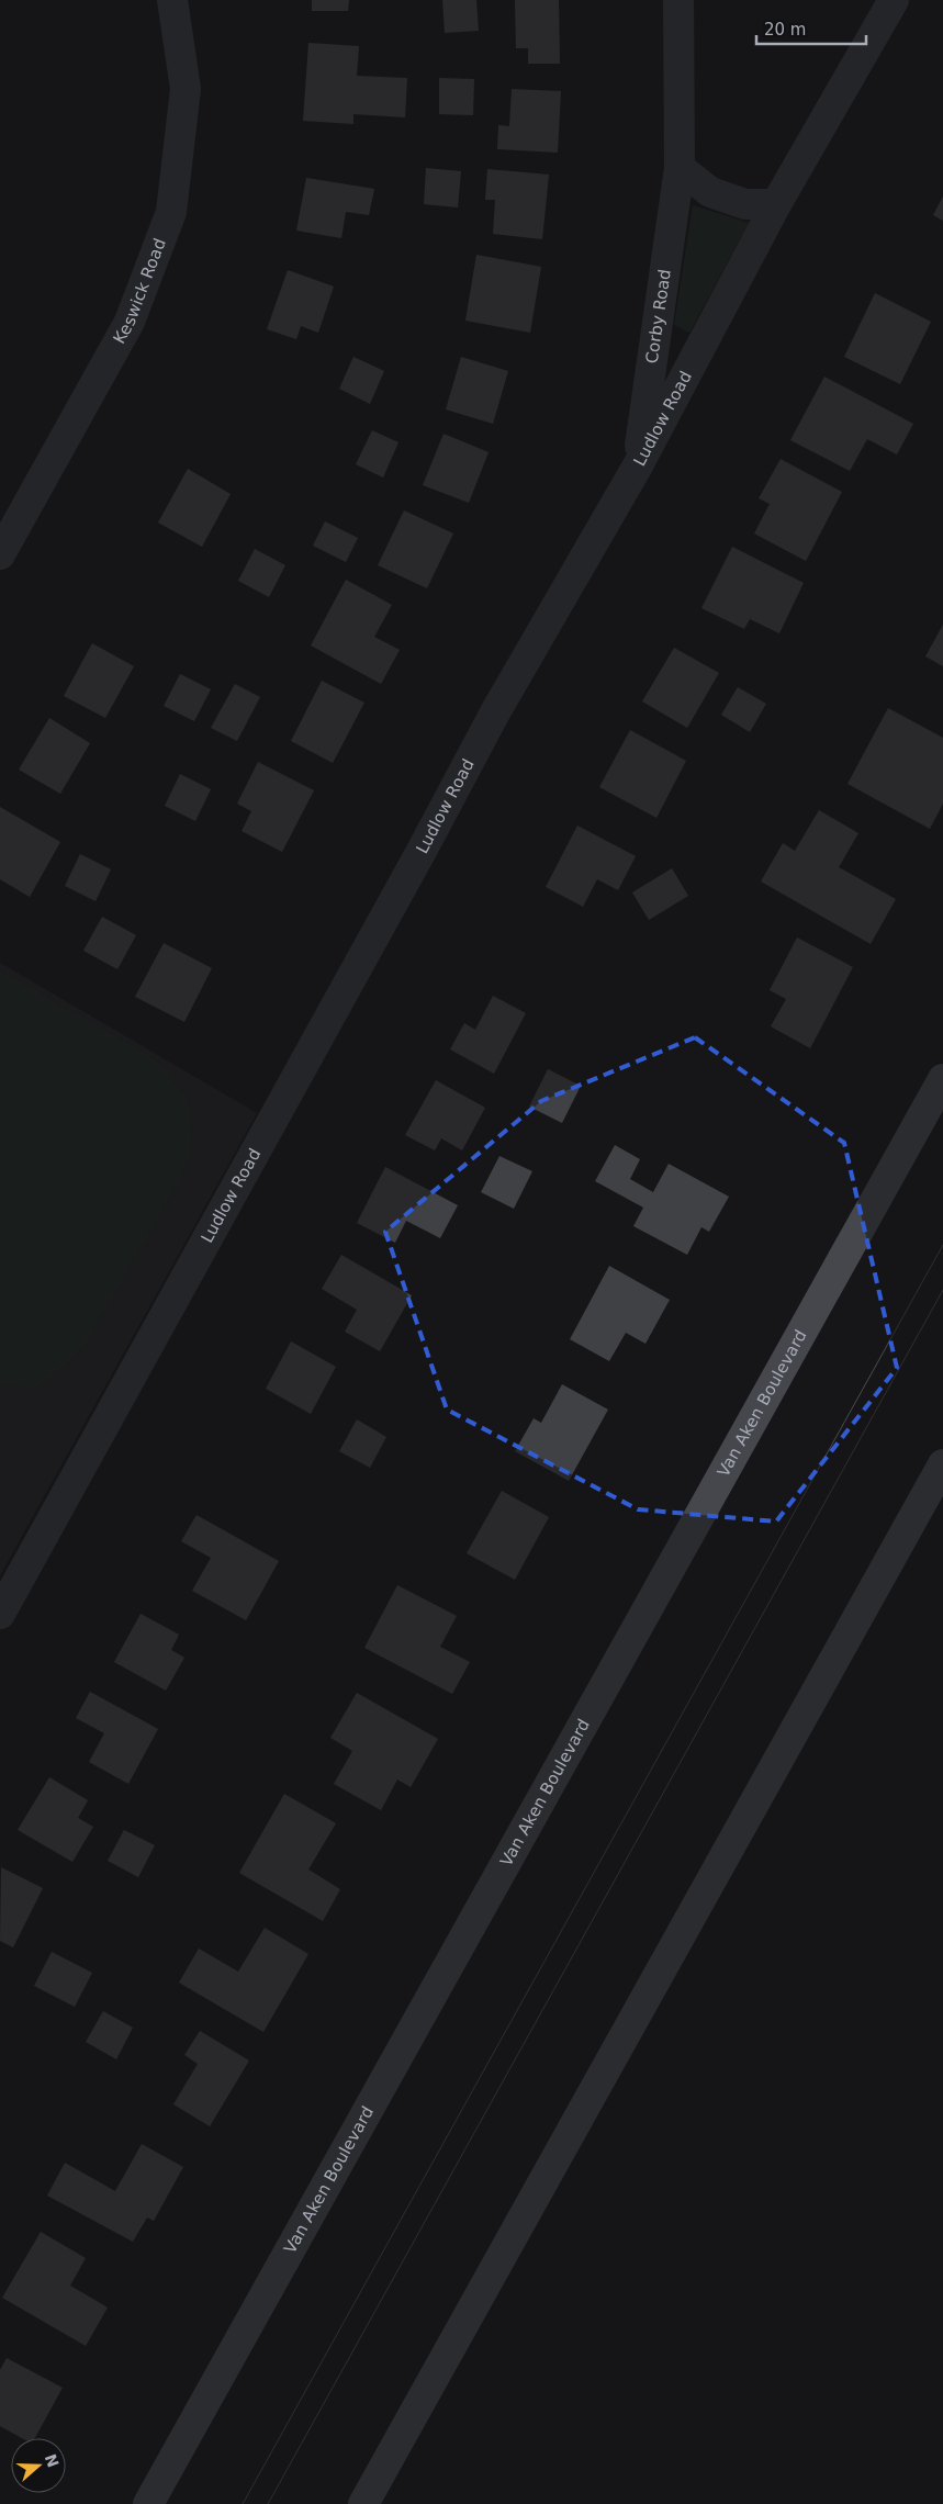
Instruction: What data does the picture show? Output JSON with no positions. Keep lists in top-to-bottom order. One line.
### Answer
{"streets":{"main road":["Van Aken Boulevard"],"street":["Keswick Road","Corby Road","Ludlow Road"]},"crossings":[["Corby Road","Ludlow Road"]],"scale_bar":"20 m","north":"right"}
